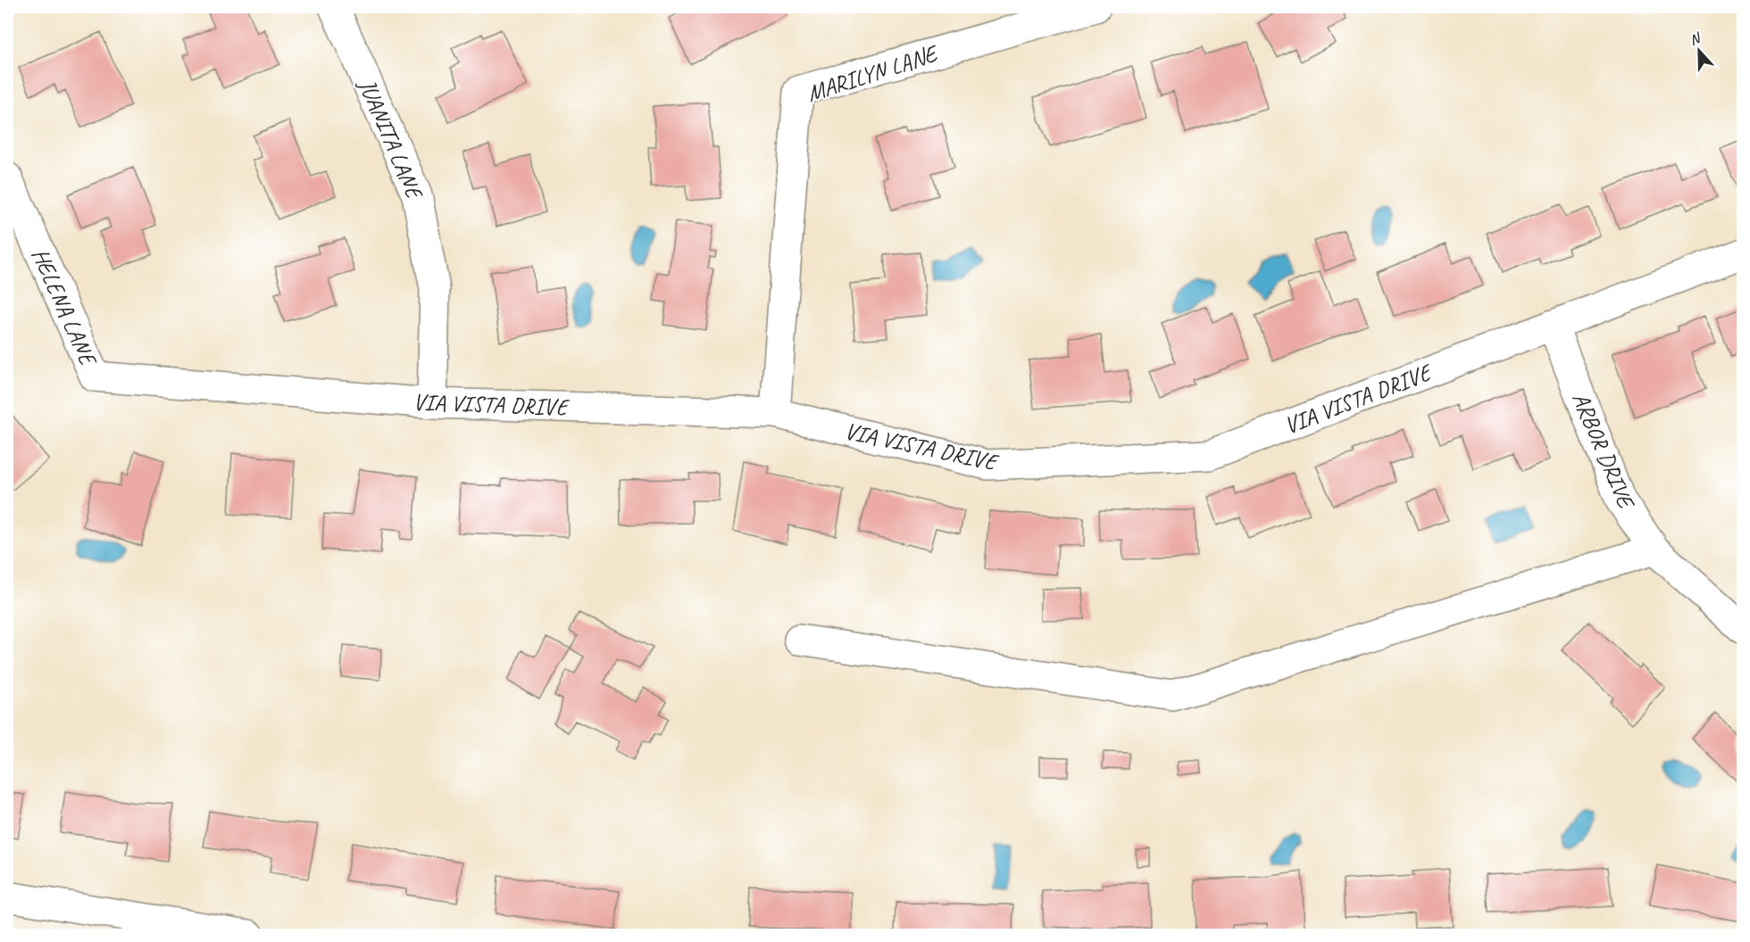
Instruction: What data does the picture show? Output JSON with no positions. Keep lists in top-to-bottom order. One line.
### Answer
{"streets":{"street":["MARILYN LANE","JUANITA LANE","HELENA LANE","VIA VISTA DRIVE","ARBOR DRIVE"]},"crossings":[["MARILYN LANE","VIA VISTA DRIVE"],["JUANITA LANE","VIA VISTA DRIVE"],["HELENA LANE","VIA VISTA DRIVE"],["VIA VISTA DRIVE","ARBOR DRIVE"]],"north":"top"}
